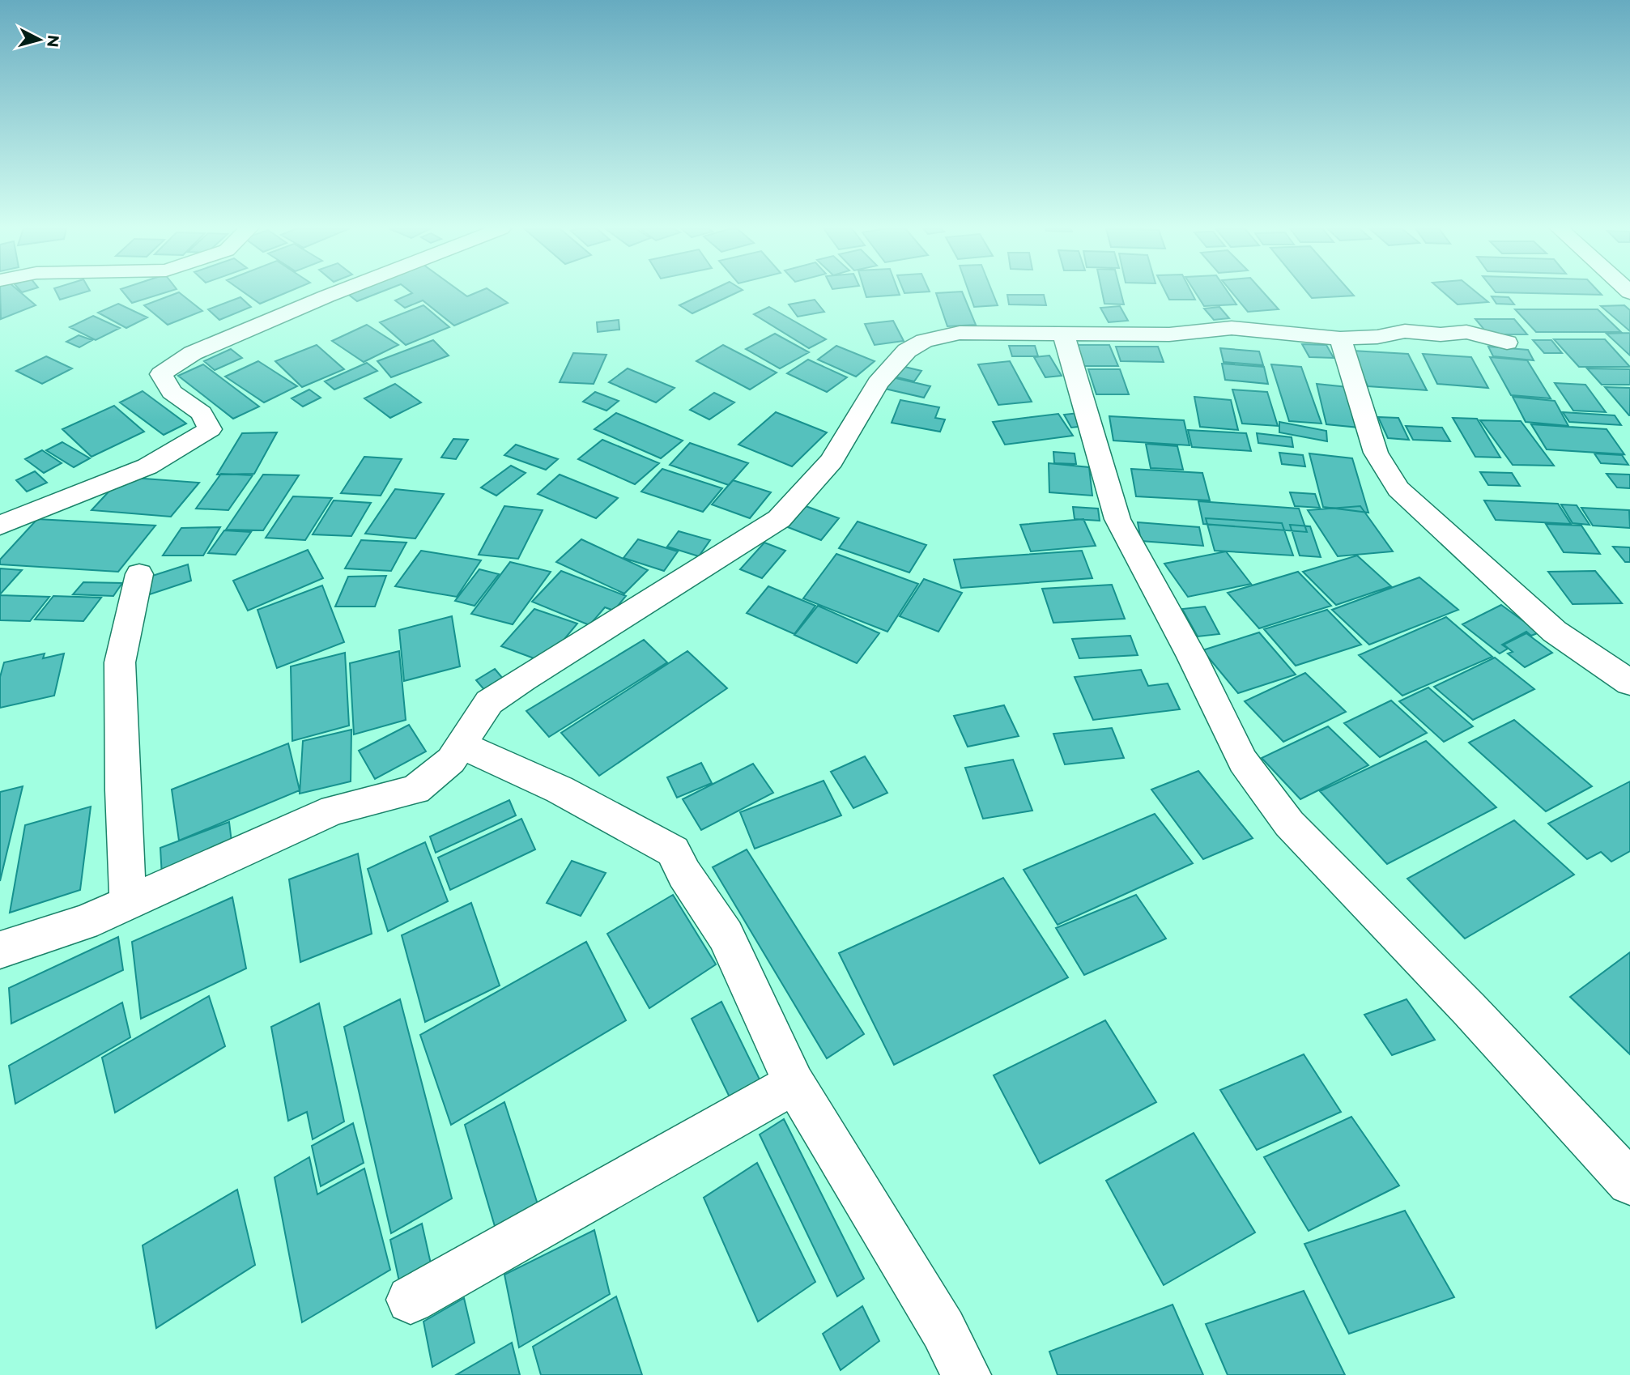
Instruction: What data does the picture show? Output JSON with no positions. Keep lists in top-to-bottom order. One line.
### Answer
{"north":"right"}
